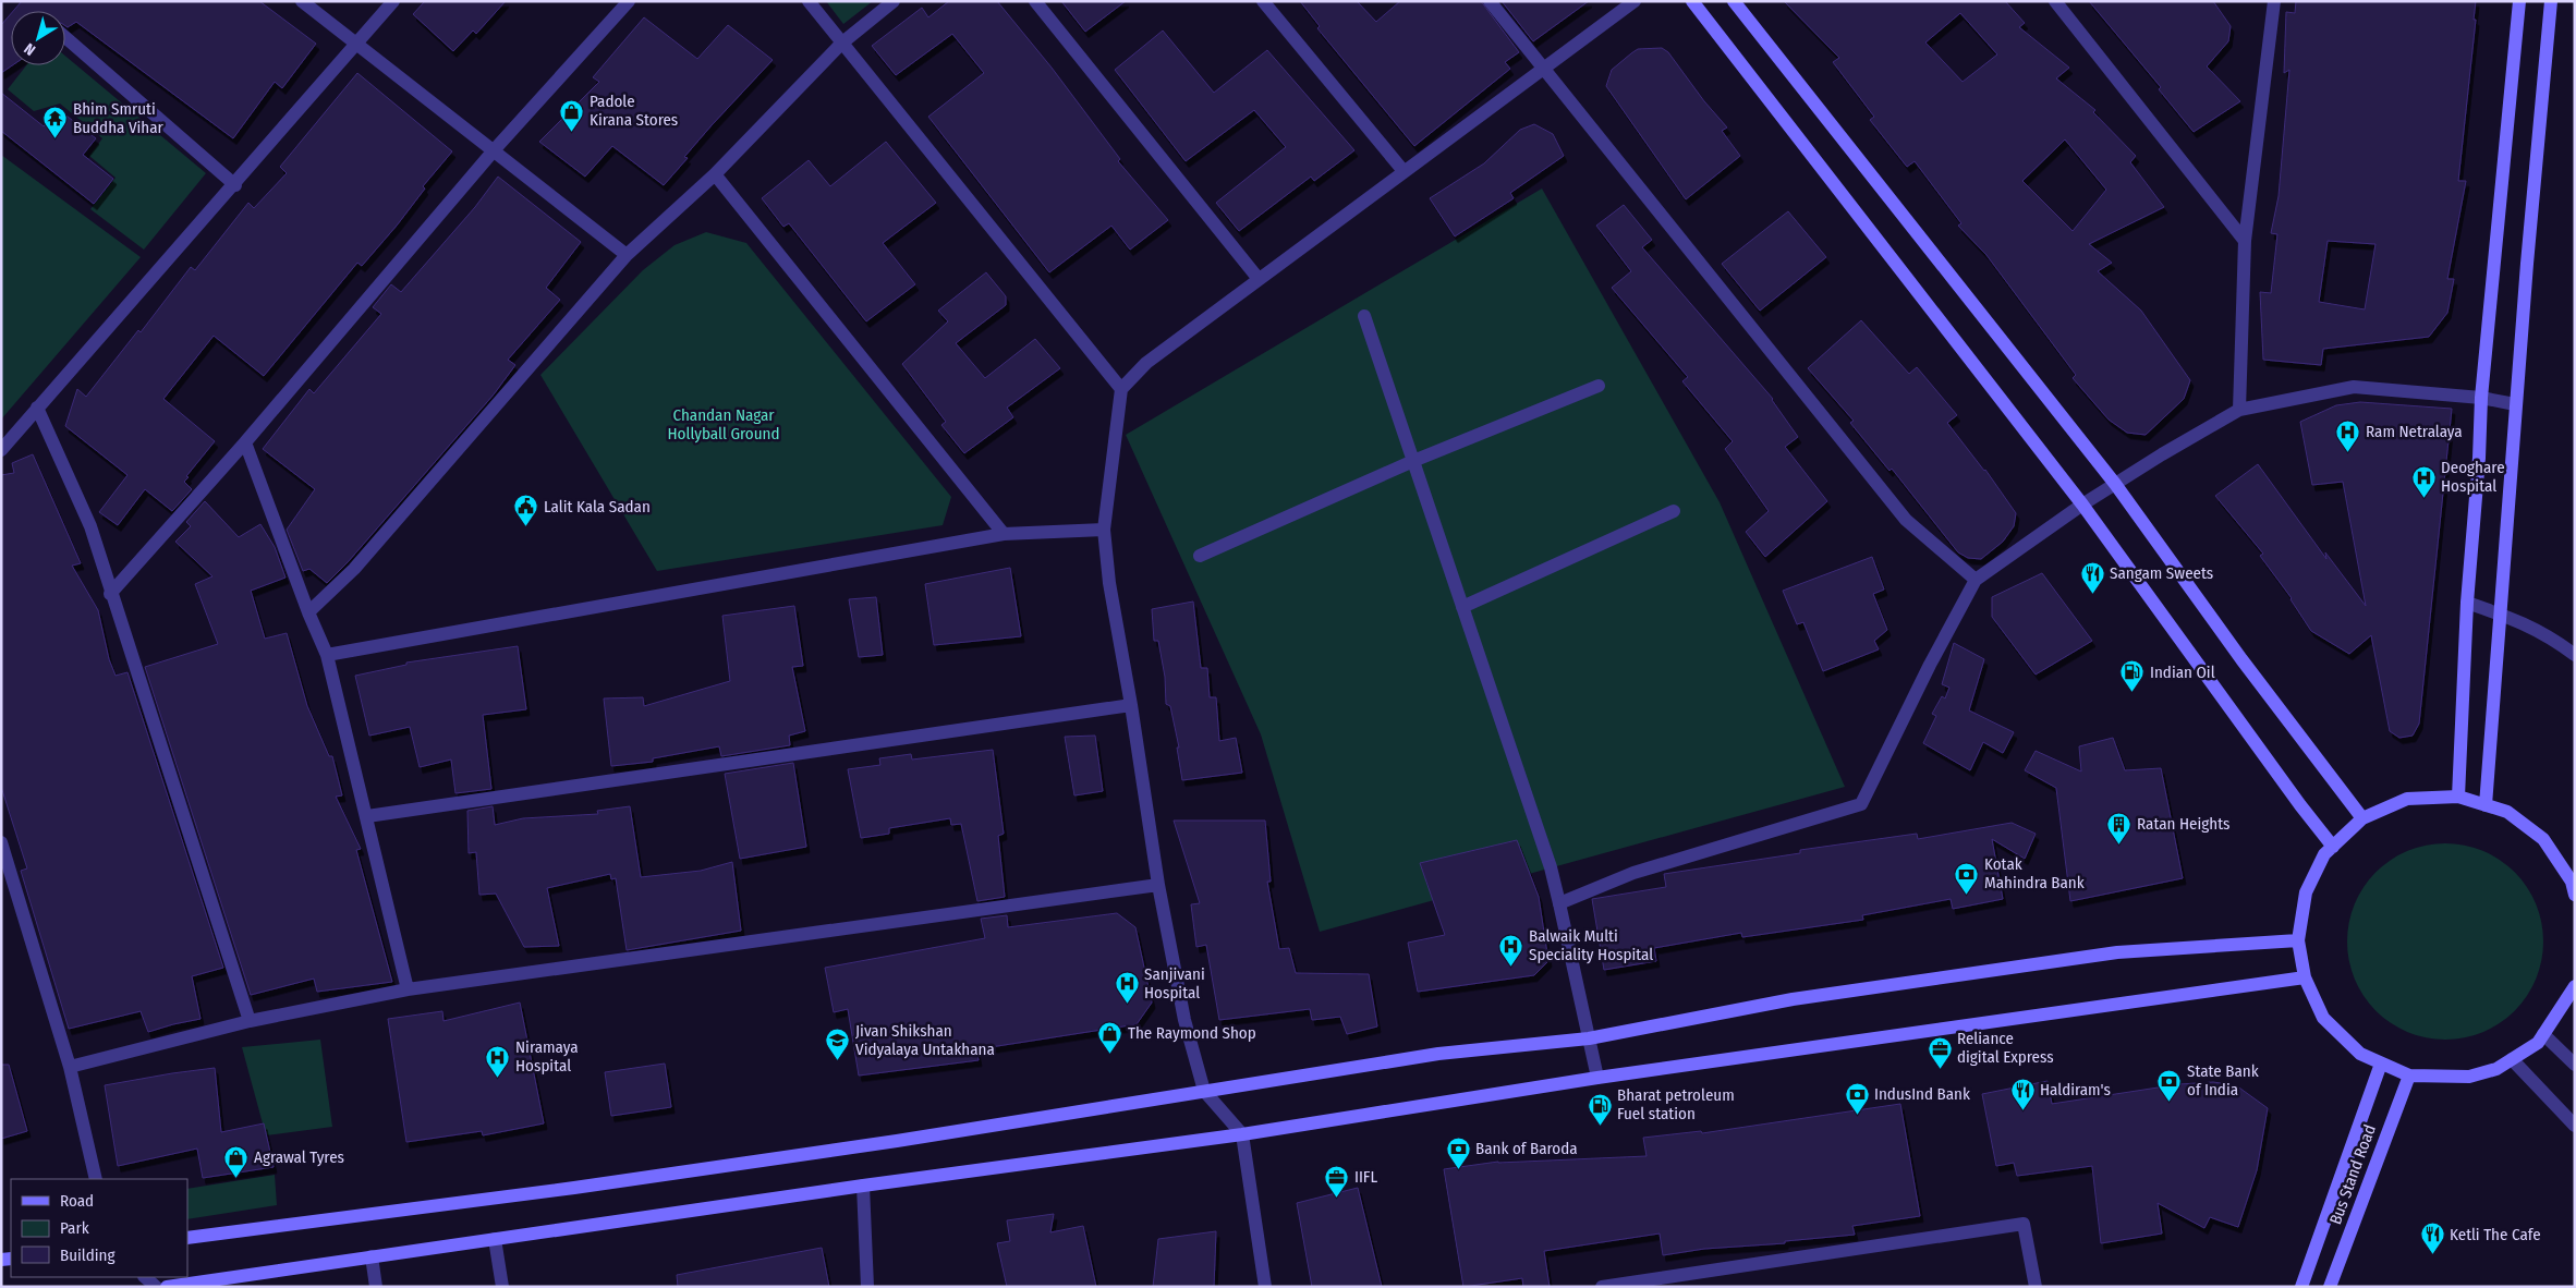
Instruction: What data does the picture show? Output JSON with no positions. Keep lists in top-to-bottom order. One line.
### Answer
{"streets":{"main road":["Bus Stand Road"]},"parks":["Chandan Nagar Hollyball Ground"],"places":{"shop":["Padole Kirana Stores","The Raymond Shop","Agrawal Tyres"],"temple":["Bhim Smruti Buddha Vihar"],"hospital":["Ram Netralaya","Deoghare Hospital","Balwaik Multi Speciality Hospital","Sanjivani Hospital","Niramaya Hospital"],"public building":["Lalit Kala Sadan"],"restaurant":["Sangam Sweets","Haldiram's","Ketli The Cafe"],"fuel station":["Indian Oil","Bharat petroleum Fuel station"],"building":["Ratan Heights"],"bank":["Kotak Mahindra Bank","State Bank of India","IndusInd Bank","Bank of Baroda"],"school or university":["Jivan Shikshan Vidyalaya Untakhana"],"office":["Reliance digital Express","IIFL"]},"legend":["Road","Park","Building"],"north":"bottom left"}
